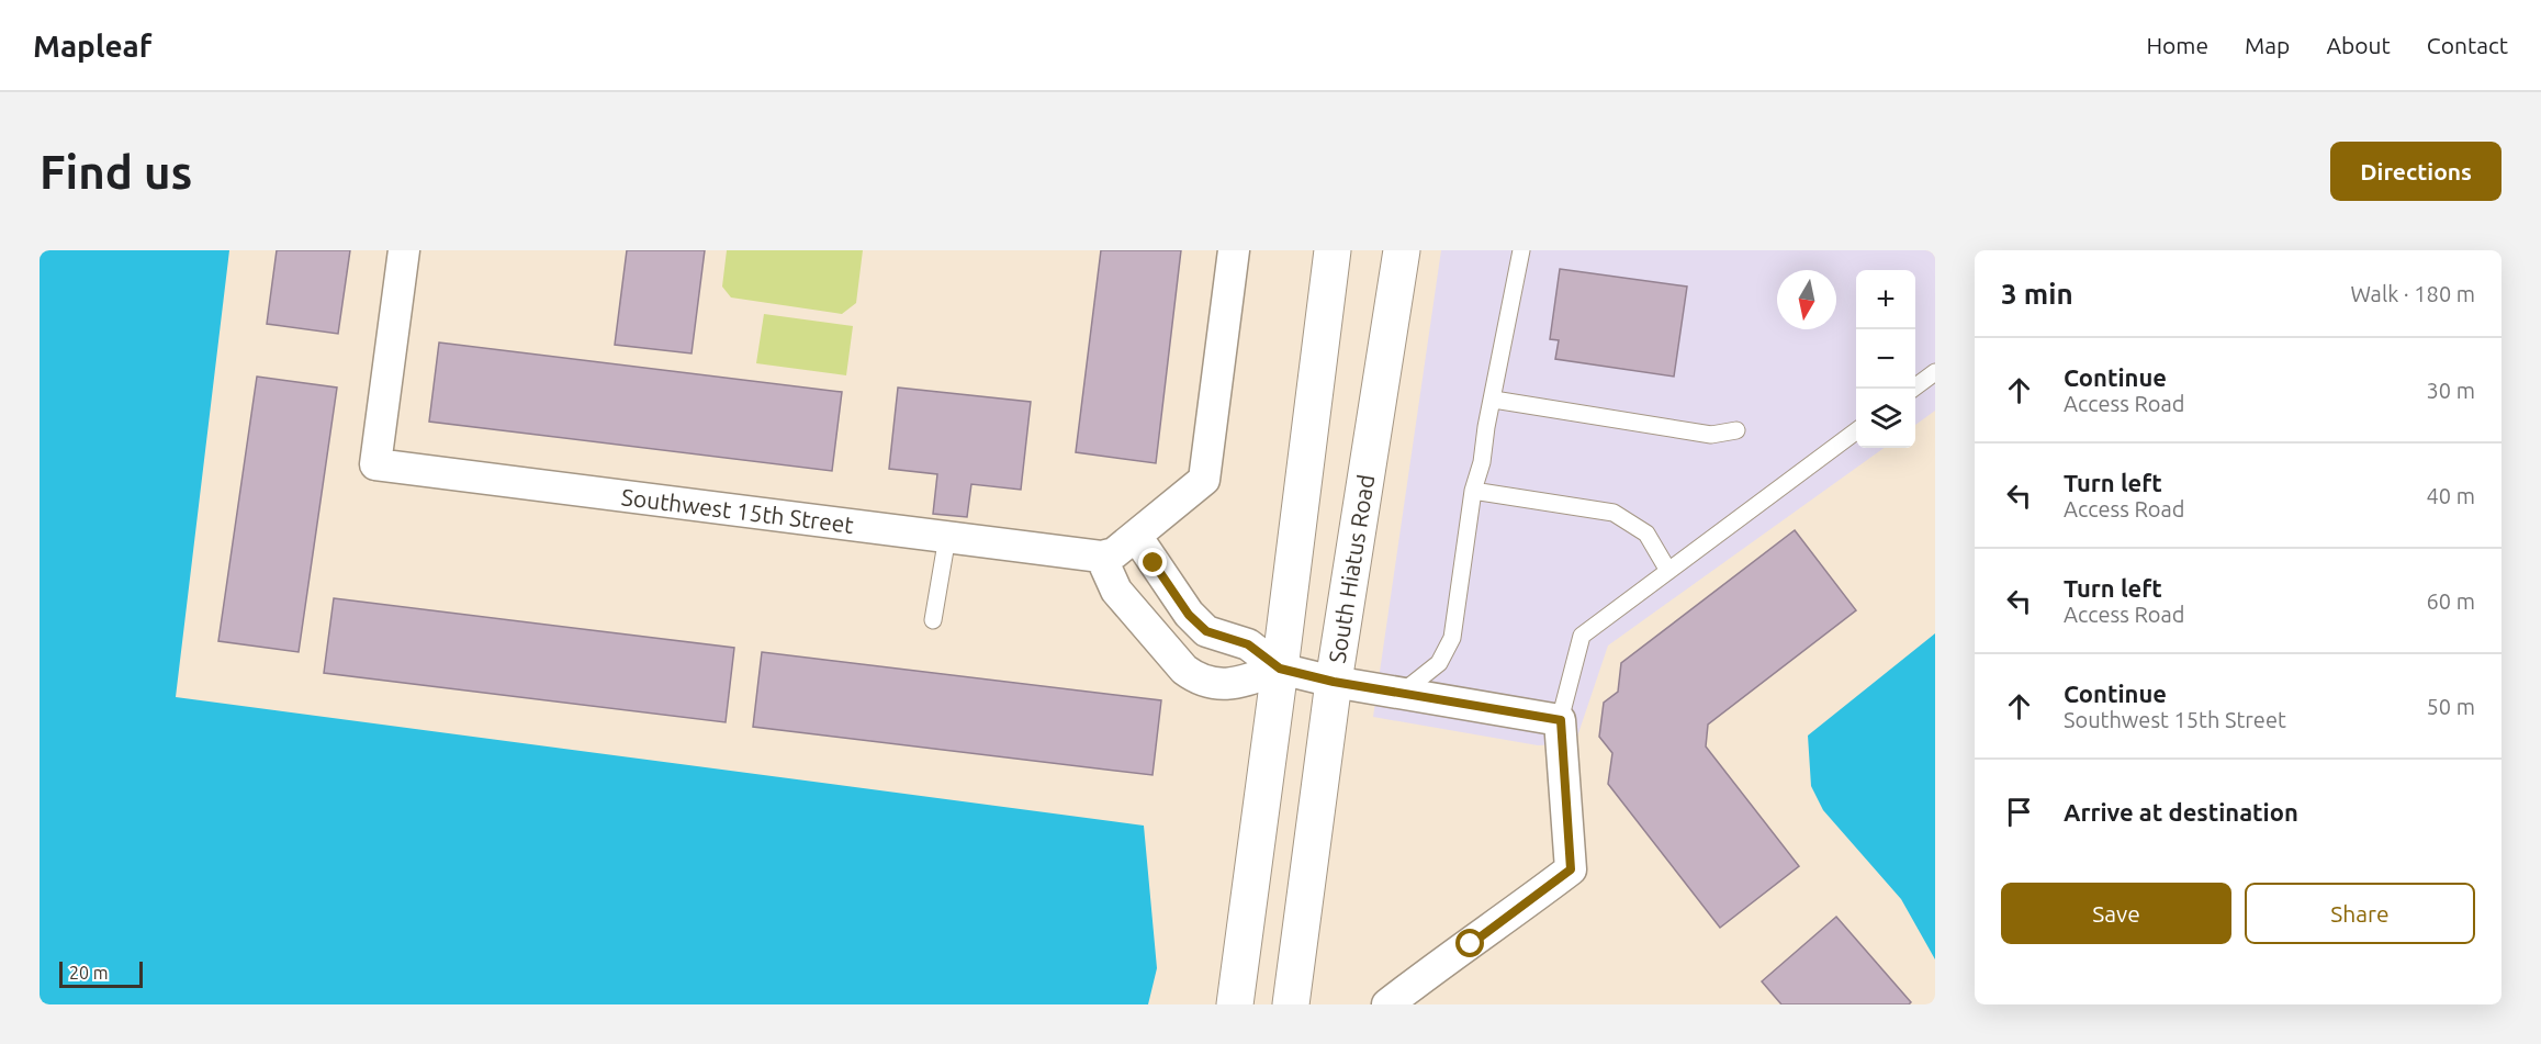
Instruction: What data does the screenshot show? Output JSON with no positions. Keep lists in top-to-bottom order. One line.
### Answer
{"streets":{"main road":["South Hiatus Road"],"street":["Southwest 15th Street"]},"scale_bar":"20 m","north":"bottom","page":{"header":"Mapleaf","nav":["Home","Map","About","Contact"],"buttons":["Directions",["Save","Share"]],"title":"Find us","heading":["3 min","Walk · 180 m"],"map_buttons":["+","−"],"list":[["Continue","Access Road","30 m"],["Turn left","Access Road","40 m"],["Turn left","Access Road","60 m"],["Continue","Southwest 15th Street","50 m"],"Arrive at destination"],"scale":"20 m"}}
